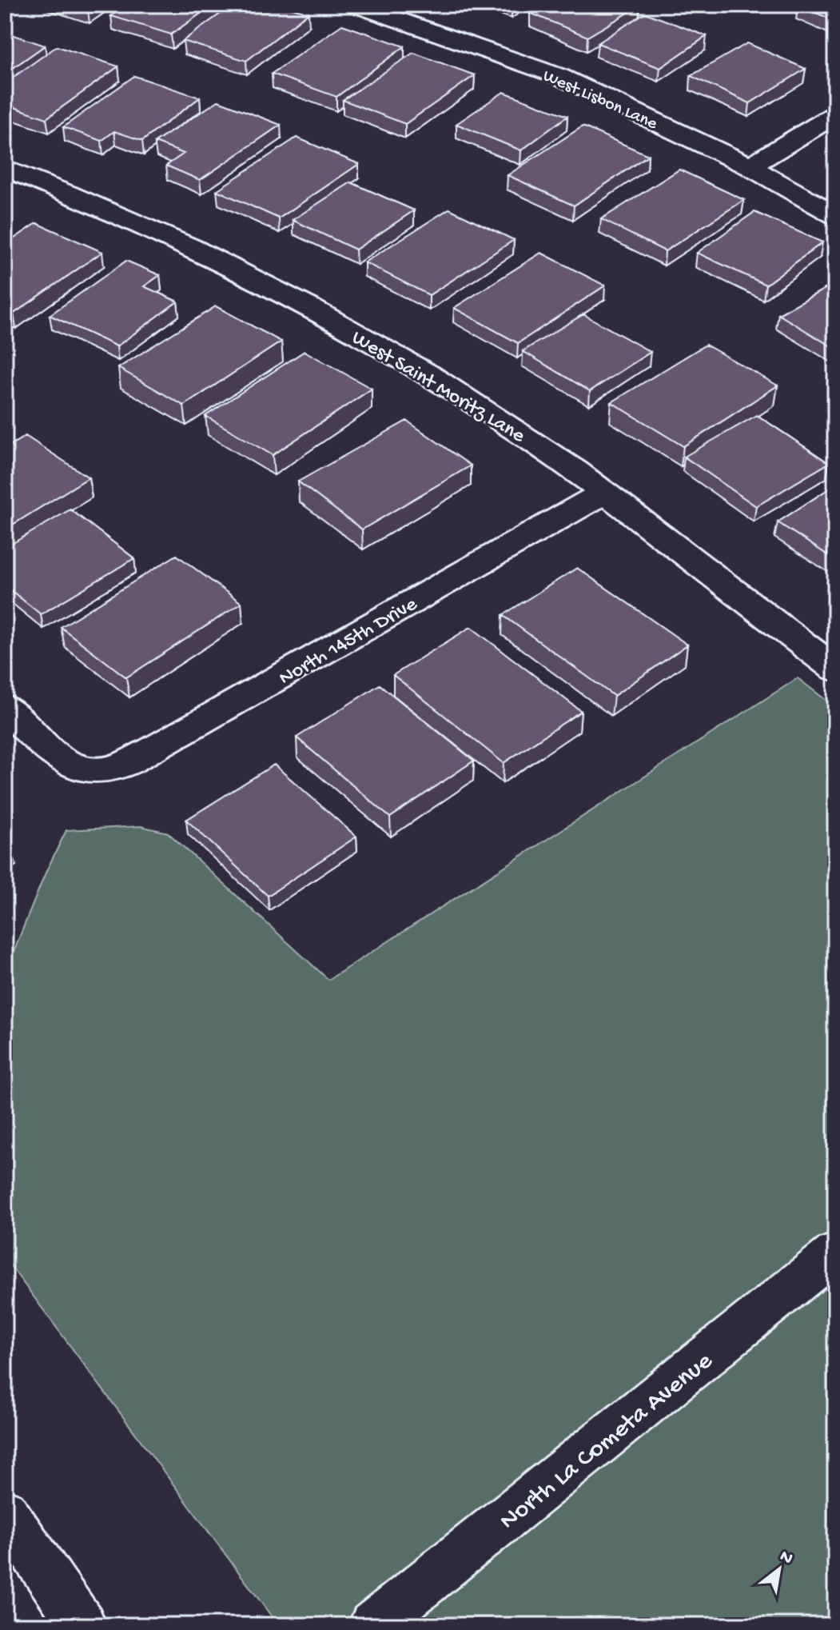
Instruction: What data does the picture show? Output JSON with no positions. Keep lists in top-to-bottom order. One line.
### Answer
{"streets":{"street":["West Lisbon Lane","West Saint Moritz Lane","North 145th Drive","North La Cometa Avenue"]},"crossings":[["West Saint Moritz Lane","North 145th Drive"]],"north":"top right"}
